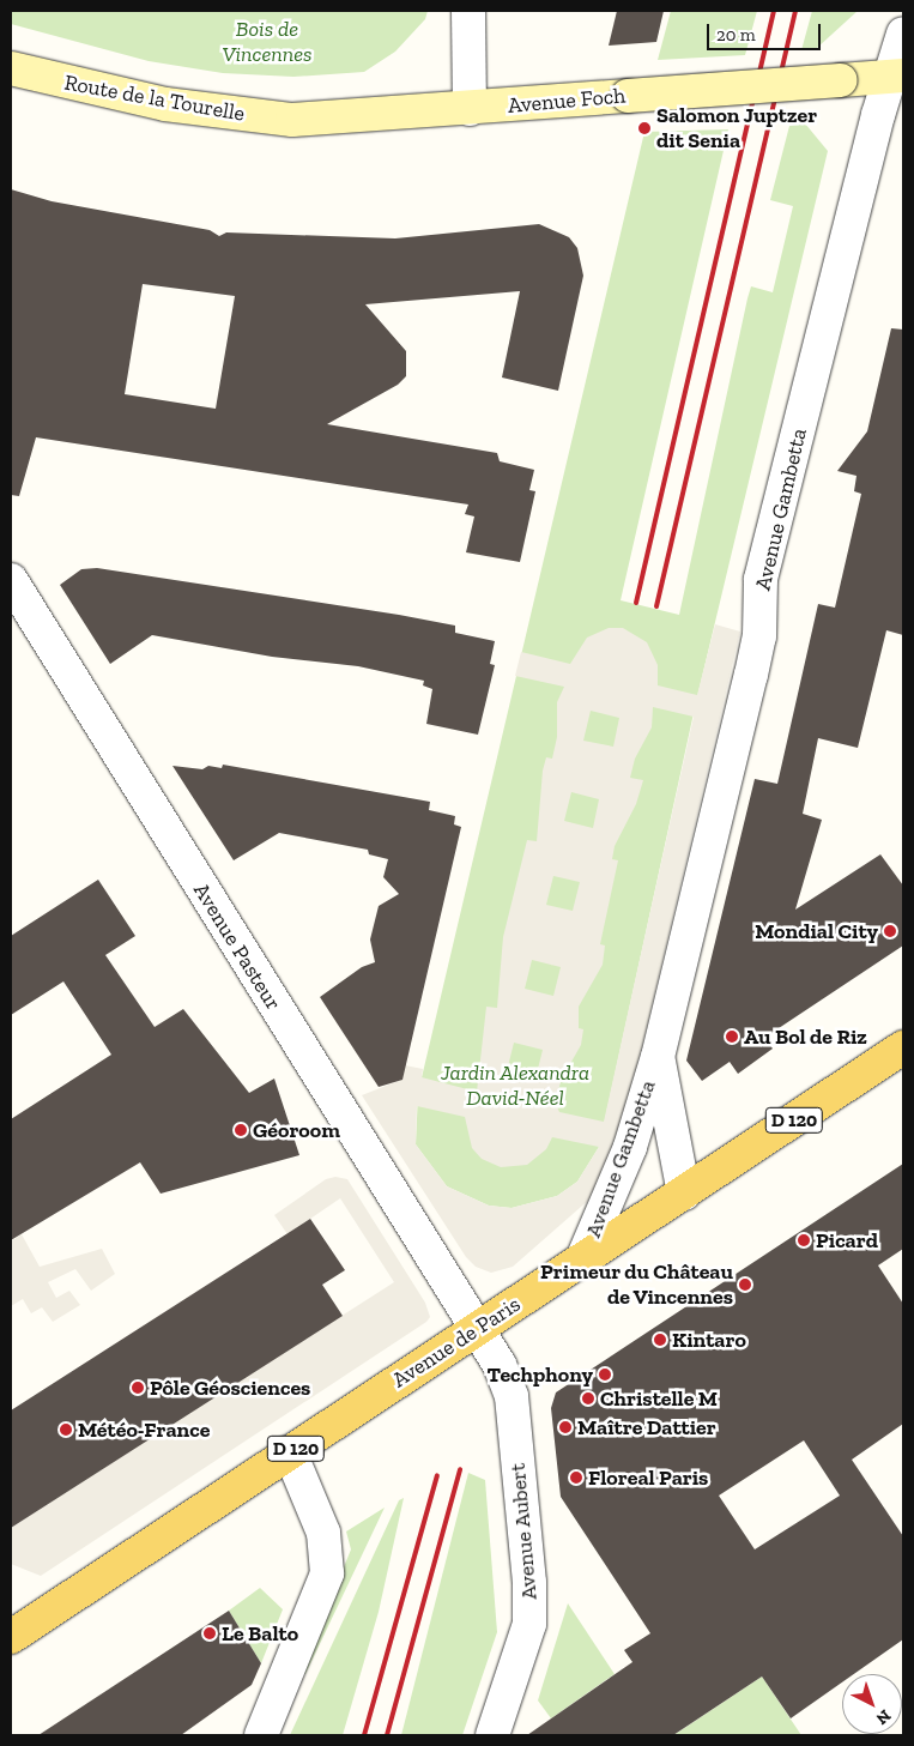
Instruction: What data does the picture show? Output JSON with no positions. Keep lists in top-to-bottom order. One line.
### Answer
{"streets":{"main road":["D 120","Avenue de Paris"],"street":["Route de la Tourelle","Avenue Foch","Avenue Gambetta","Avenue Pasteur","Avenue Aubert"]},"crossings":[["Route de la Tourelle","Avenue Foch"],["Avenue Foch","Avenue Gambetta"],["Avenue Gambetta","Avenue de Paris"],["Avenue Pasteur","Avenue de Paris"],["Avenue Pasteur","Avenue Aubert"],["Avenue de Paris","Avenue Aubert"]],"parks":["Bois de Vincennes","Jardin Alexandra David-Néel"],"places":["Salomon Juptzer dit Senia","Mondial City","Au Bol de Riz","Géoroom","Picard","Primeur du Château de Vincennes","Kintaro","Techphony","Pôle Géosciences","Christelle M","Maître Dattier","Météo-France","Floreal Paris","Le Balto"],"scale_bar":"20 m","north":"bottom right"}
